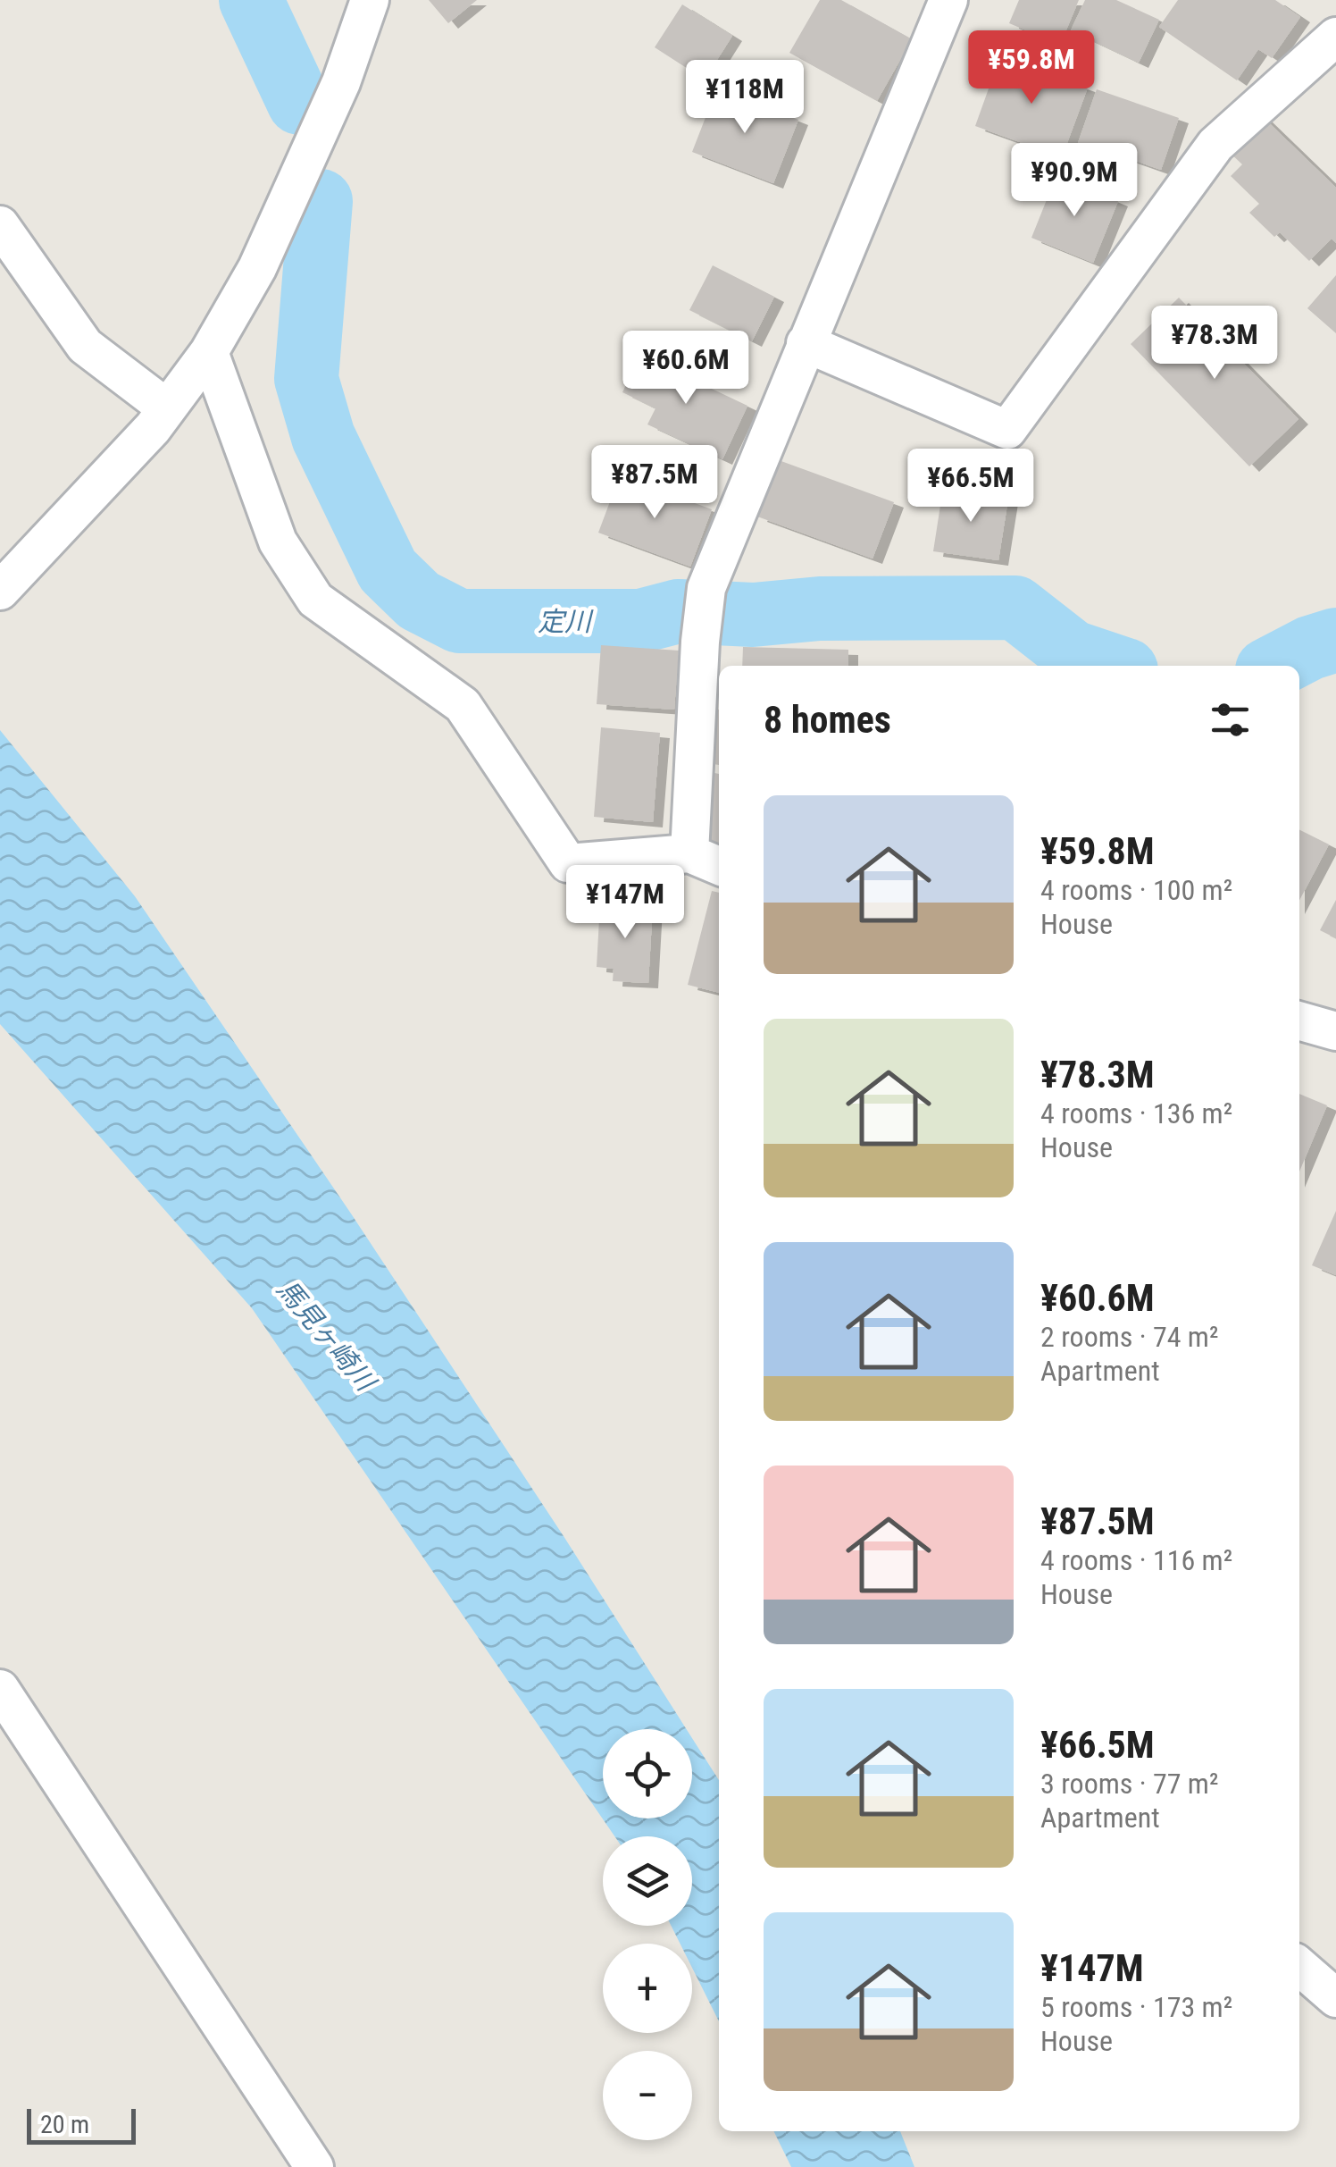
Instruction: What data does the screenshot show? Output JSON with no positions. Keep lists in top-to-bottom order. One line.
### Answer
{"water":["定川","馬見ヶ崎川"],"scale_bar":"20 m","page":{"price":["¥59.8M","¥118M","¥90.9M","¥78.3M","¥60.6M","¥87.5M","¥66.5M","¥147M"],"heading":"8 homes","list":[{"name":"¥59.8M","note":"4 rooms · 100 m² · House"},{"name":"¥78.3M","note":"4 rooms · 136 m² · House"},{"name":"¥60.6M","note":"2 rooms · 74 m² · Apartment"},{"name":"¥87.5M","note":"4 rooms · 116 m² · House"},{"name":"¥66.5M","note":"3 rooms · 77 m² · Apartment"},{"name":"¥147M","note":"5 rooms · 173 m² · House"}],"map_buttons":["+","−"],"scale":"20 m"}}
